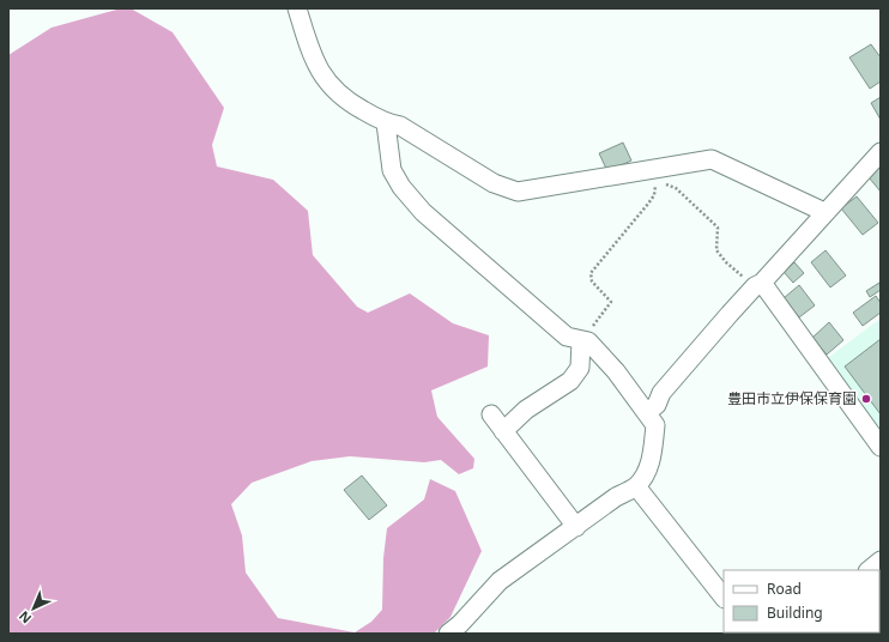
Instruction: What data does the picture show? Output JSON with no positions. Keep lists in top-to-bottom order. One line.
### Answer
{"places":["豊田市立伊保保育園"],"legend":["Road","Building"],"north":"bottom left"}
